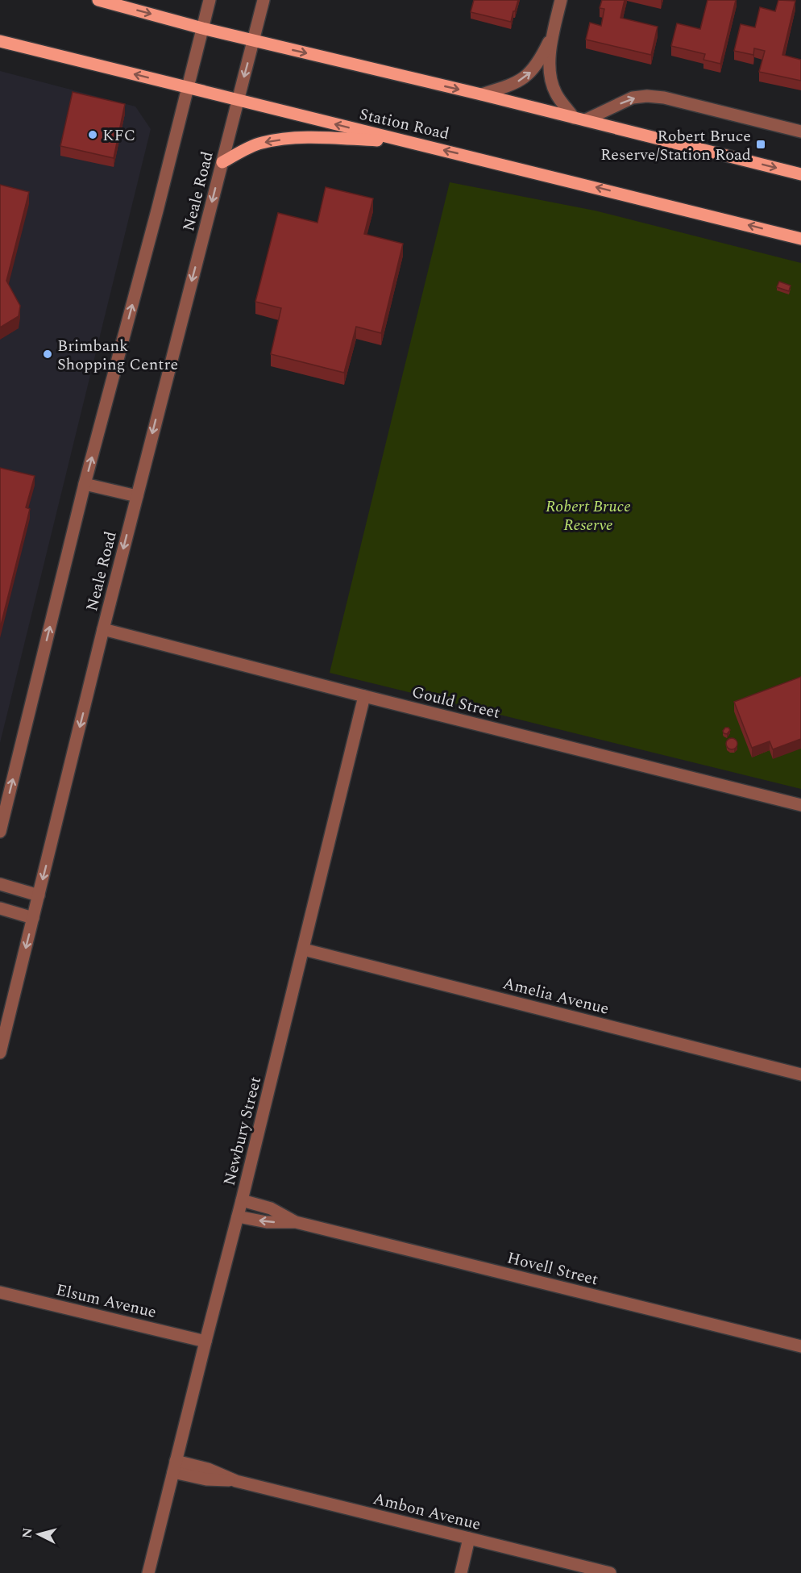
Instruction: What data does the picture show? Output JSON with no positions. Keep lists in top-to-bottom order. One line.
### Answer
{"streets":{"main road":["Station Road"],"street":["Neale Road","Gould Street","Amelia Avenue","Newbury Street","Hovell Street","Elsum Avenue","Ambon Avenue"]},"crossings":[["Station Road","Neale Road"],["Neale Road","Gould Street"],["Gould Street","Newbury Street"],["Amelia Avenue","Newbury Street"],["Newbury Street","Hovell Street"],["Newbury Street","Elsum Avenue"],["Newbury Street","Ambon Avenue"]],"parks":["Robert Bruce Reserve"],"places":{"other":["KFC","Brimbank Shopping Centre"],"transit":["Robert Bruce Reserve/Station Road"]},"north":"left"}
